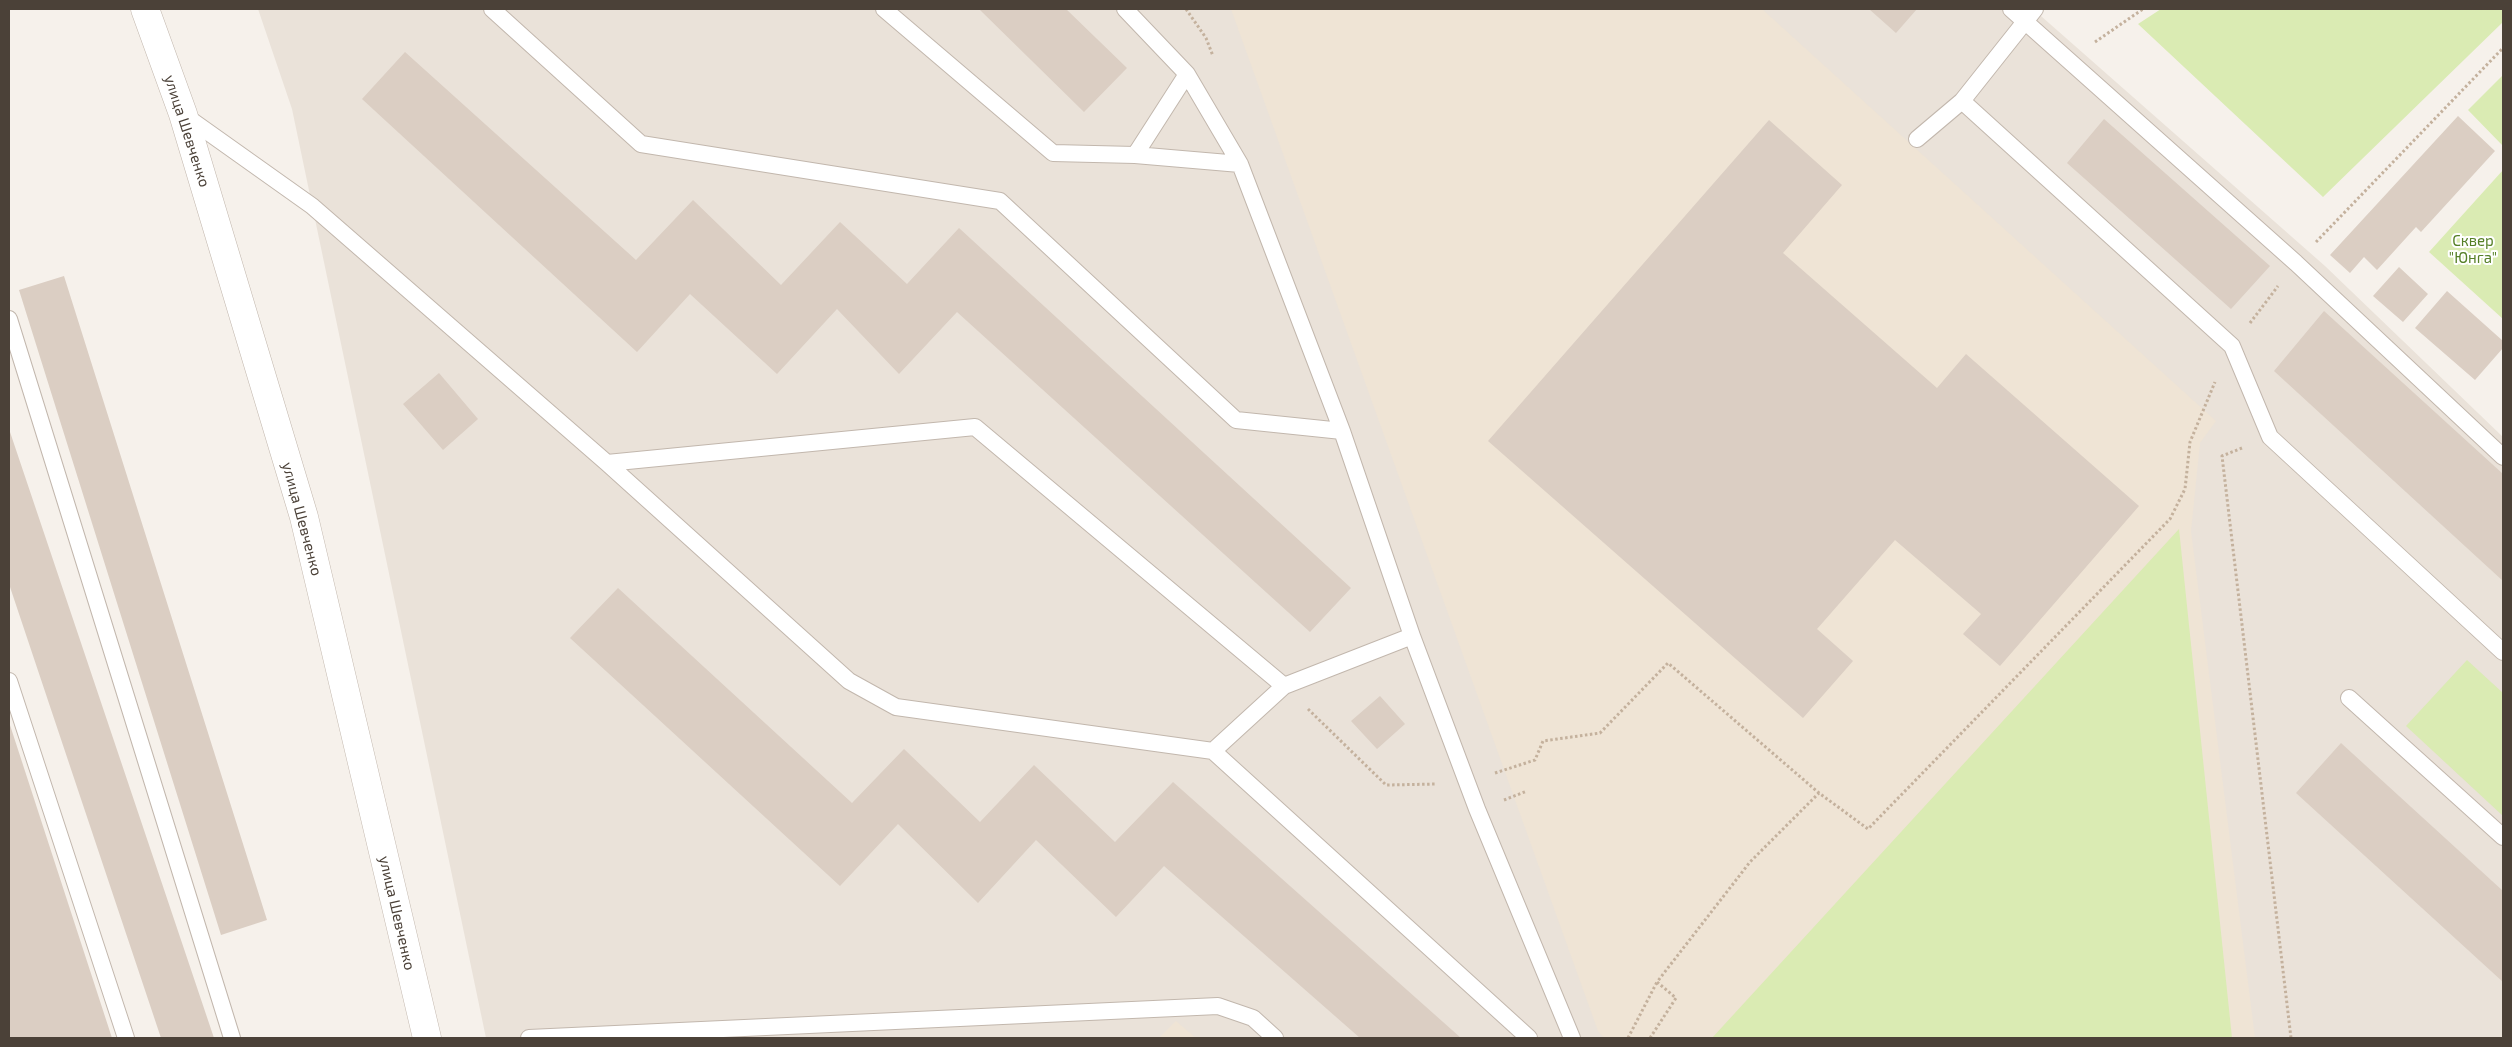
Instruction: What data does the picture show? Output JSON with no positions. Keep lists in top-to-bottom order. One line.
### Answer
{"streets":{"street":["улица Шевченко"]},"parks":["Сквер \"Юнга\""]}
